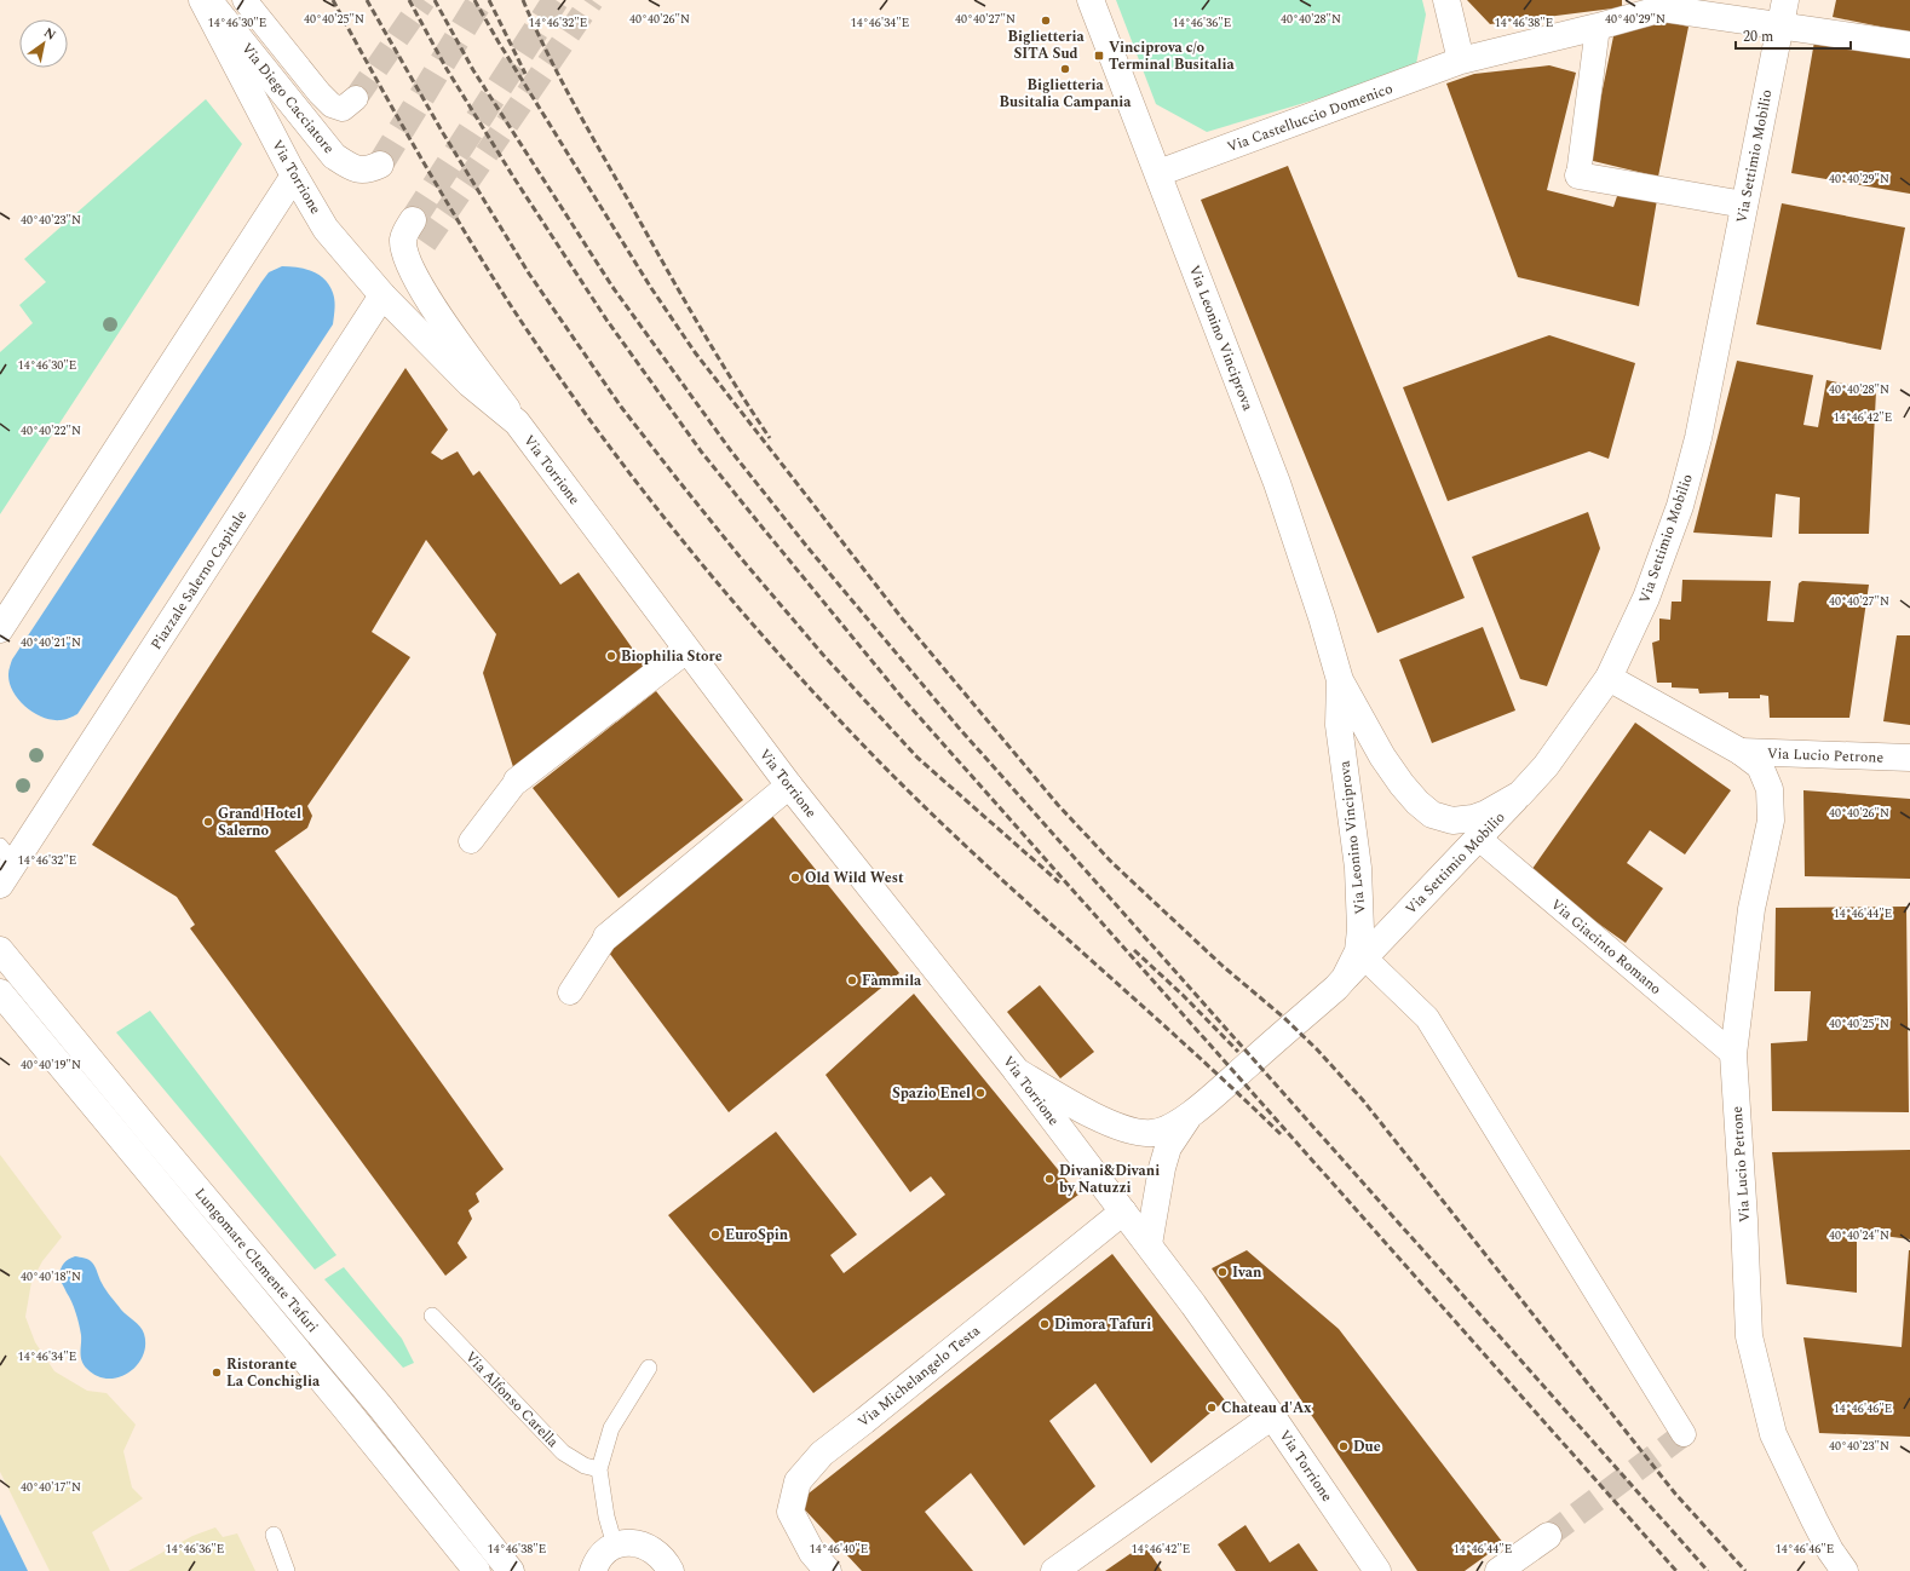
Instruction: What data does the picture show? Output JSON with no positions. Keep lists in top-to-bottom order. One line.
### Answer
{"streets":{"main road":["Via Diego Cacciatore","Via Castelluccio Domenico","Via Settimio Mobilio","Via Torrione","Via Leonino Vinciprova","Piazzale Salerno Capitale","Via Lucio Petrone","Lungomare Clemente Tafuri","Via Michelangelo Testa"],"street":["Via Giacinto Romano"],"lane":["Via Alfonso Carella"]},"crossings":[["Via Castelluccio Domenico","Via Settimio Mobilio"],["Via Castelluccio Domenico","Via Leonino Vinciprova"],["Via Settimio Mobilio","Via Leonino Vinciprova"],["Via Settimio Mobilio","Via Lucio Petrone"],["Via Settimio Mobilio","Via Giacinto Romano"],["Via Torrione","Piazzale Salerno Capitale"],["Via Torrione","Via Michelangelo Testa"],["Via Lucio Petrone","Via Giacinto Romano"]],"places":{"other":["Biglietteria SITA Sud","Biglietteria Busitalia Campania","Biophilia Store","Grand Hotel Salerno","Old Wild West","Fàmmila","Spazio Enel","Divani&Divani by Natuzzi","EuroSpin","Ivan","Dimora Tafuri","Ristorante La Conchiglia","Chateau d'Ax","Due"],"transit":["Vinciprova c/o Terminal Busitalia"]},"scale_bar":"20 m","north":"top right","coordinates":["40°40'25\"N","40°40'26\"N","40°40'27\"N","40°40'28\"N","40°40'29\"N","14°46'38\"E","14°46'30\"E","14°46'32\"E","14°46'34\"E","14°46'36\"E","40°40'23\"N","14°46'42\"E","40°40'22\"N","40°40'21\"N","14°46'44\"E","40°40'19\"N","40°40'24\"N","40°40'18\"N","14°46'46\"E","40°40'17\"N","14°46'40\"E"]}
